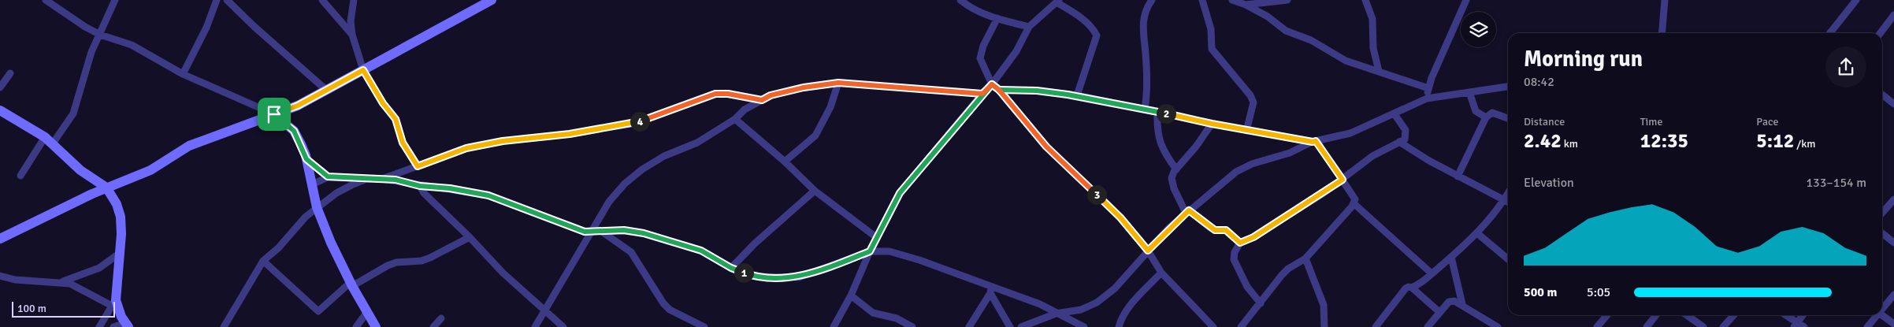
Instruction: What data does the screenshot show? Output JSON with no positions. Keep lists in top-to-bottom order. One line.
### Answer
{"scale_bar":"100 m","page":{"heading":["Morning run","08:42"],"stats":[["Distance","2.42 km"],["Time","12:35"],["Pace","5:12 /km"]],"pins":["2","4","3","1"],"chart":["Elevation","133–154 m"],"list":[{"name":"500 m","note":"5:05"}],"scale":"100 m"}}
